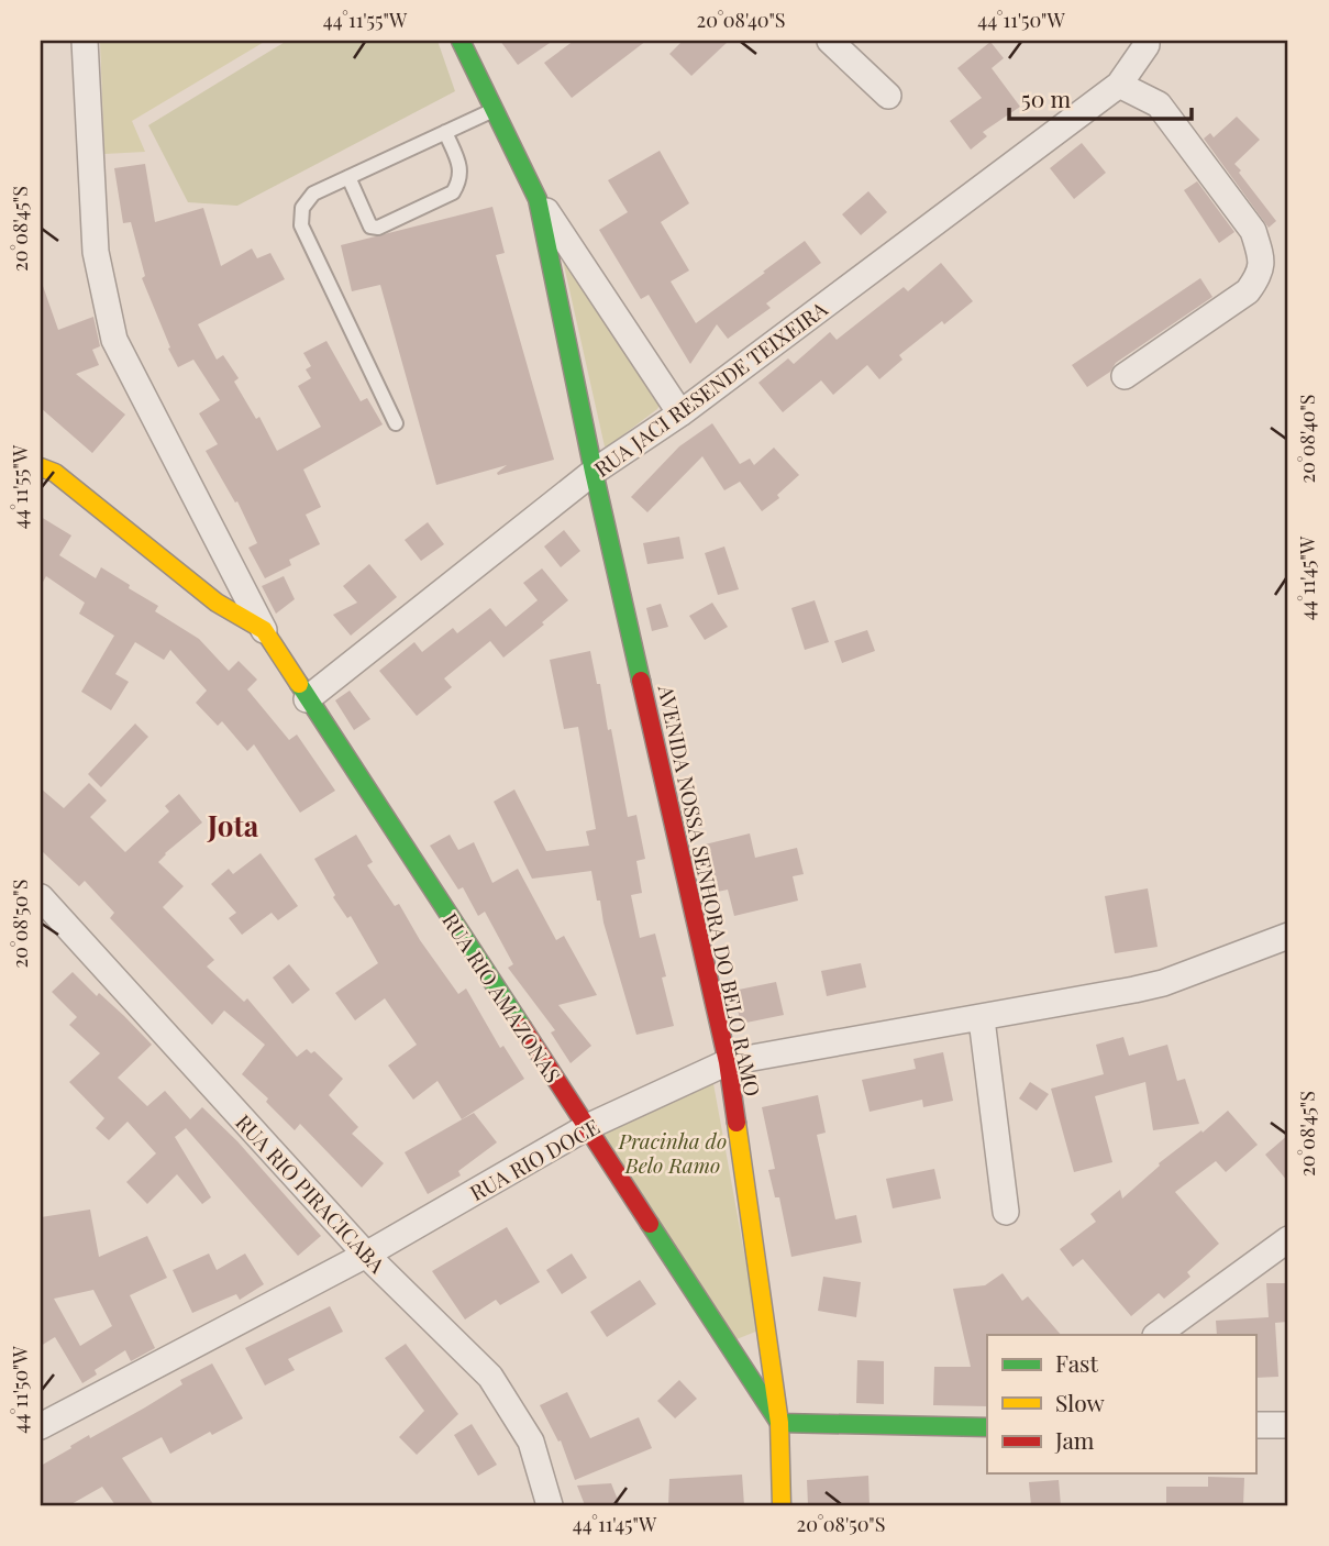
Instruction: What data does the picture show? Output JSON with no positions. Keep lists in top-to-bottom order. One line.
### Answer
{"streets":{"street":["RUA JACI RESENDE TEIXEIRA","AVENIDA NOSSA SENHORA DO BELO RAMO","RUA RIO AMAZONAS","RUA RIO DOCE","RUA RIO PIRACICABA"]},"crossings":[["RUA JACI RESENDE TEIXEIRA","AVENIDA NOSSA SENHORA DO BELO RAMO"],["RUA JACI RESENDE TEIXEIRA","RUA RIO AMAZONAS"],["AVENIDA NOSSA SENHORA DO BELO RAMO","RUA RIO AMAZONAS"],["AVENIDA NOSSA SENHORA DO BELO RAMO","RUA RIO DOCE"],["RUA RIO AMAZONAS","RUA RIO DOCE"],["RUA RIO DOCE","RUA RIO PIRACICABA"]],"districts":["Jota"],"parks":["Pracinha do Belo Ramo"],"legend":["Fast","Slow","Jam"],"scale_bar":"50 m","coordinates":["44°11'55\"W","20°08'40\"S","44°11'50\"W","20°08'45\"S","44°11'45\"W","20°08'50\"S"]}
